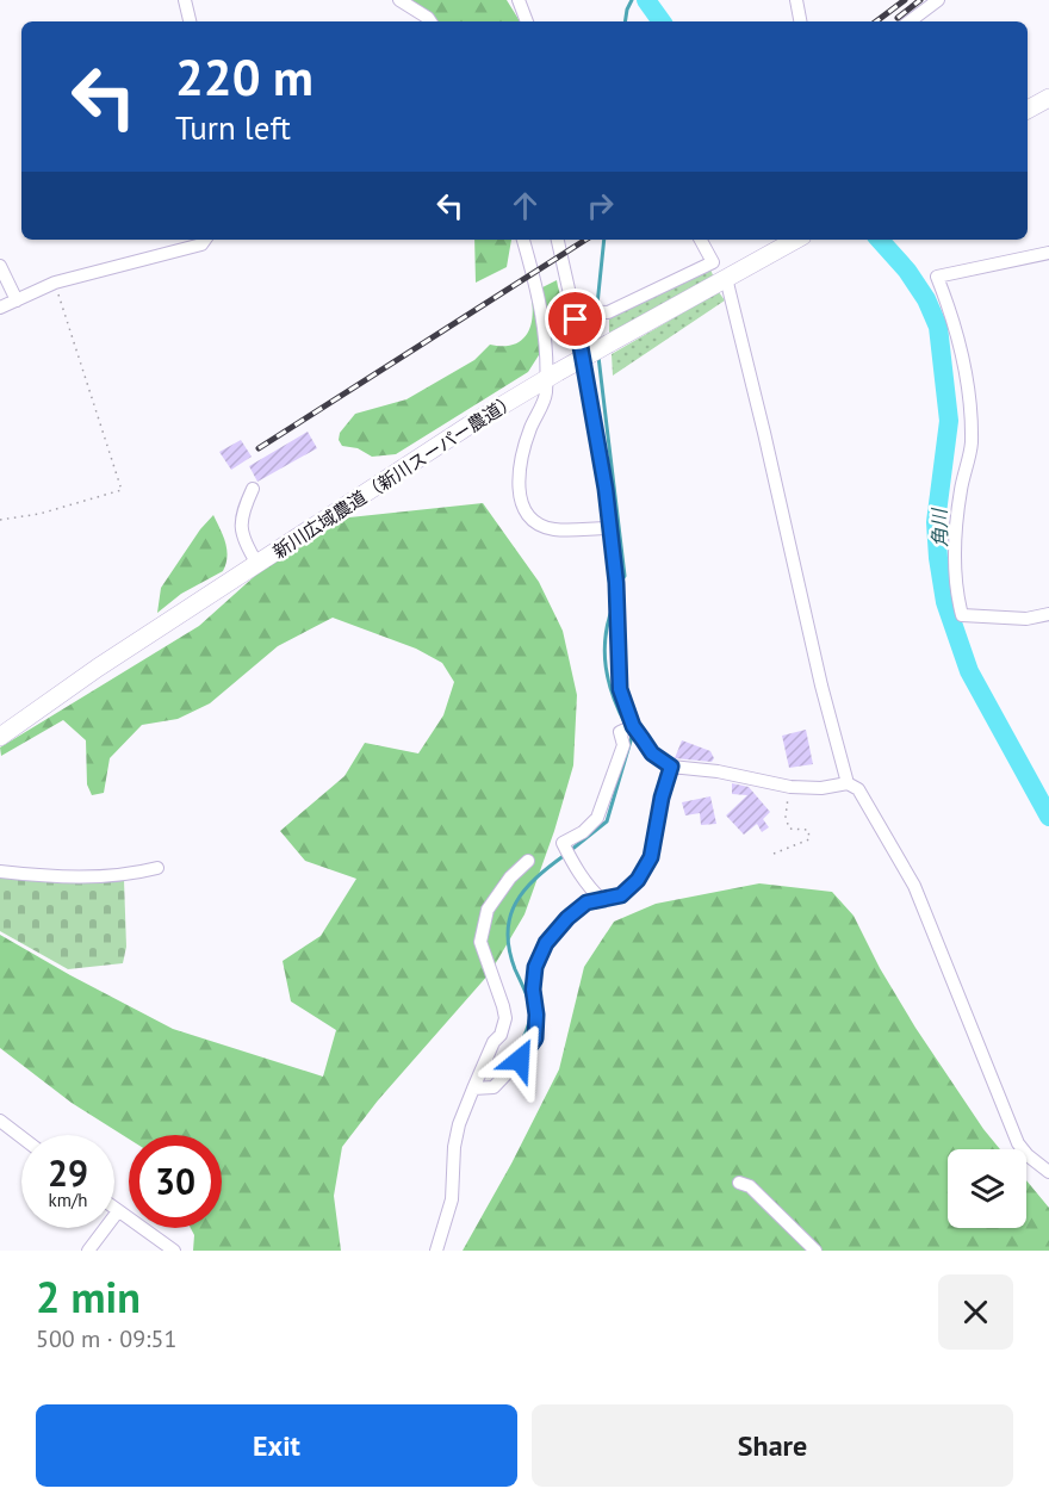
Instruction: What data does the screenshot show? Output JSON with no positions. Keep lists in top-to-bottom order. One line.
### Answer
{"streets":{"street":["新川広域農道（新川スーパー農道）"]},"water":["角川"],"page":{"turn":["220 m","Turn left"],"speed":"29 km/h","limit":"30","heading":["2 min","500 m · 09:51"],"buttons":["Exit","Share"]}}
